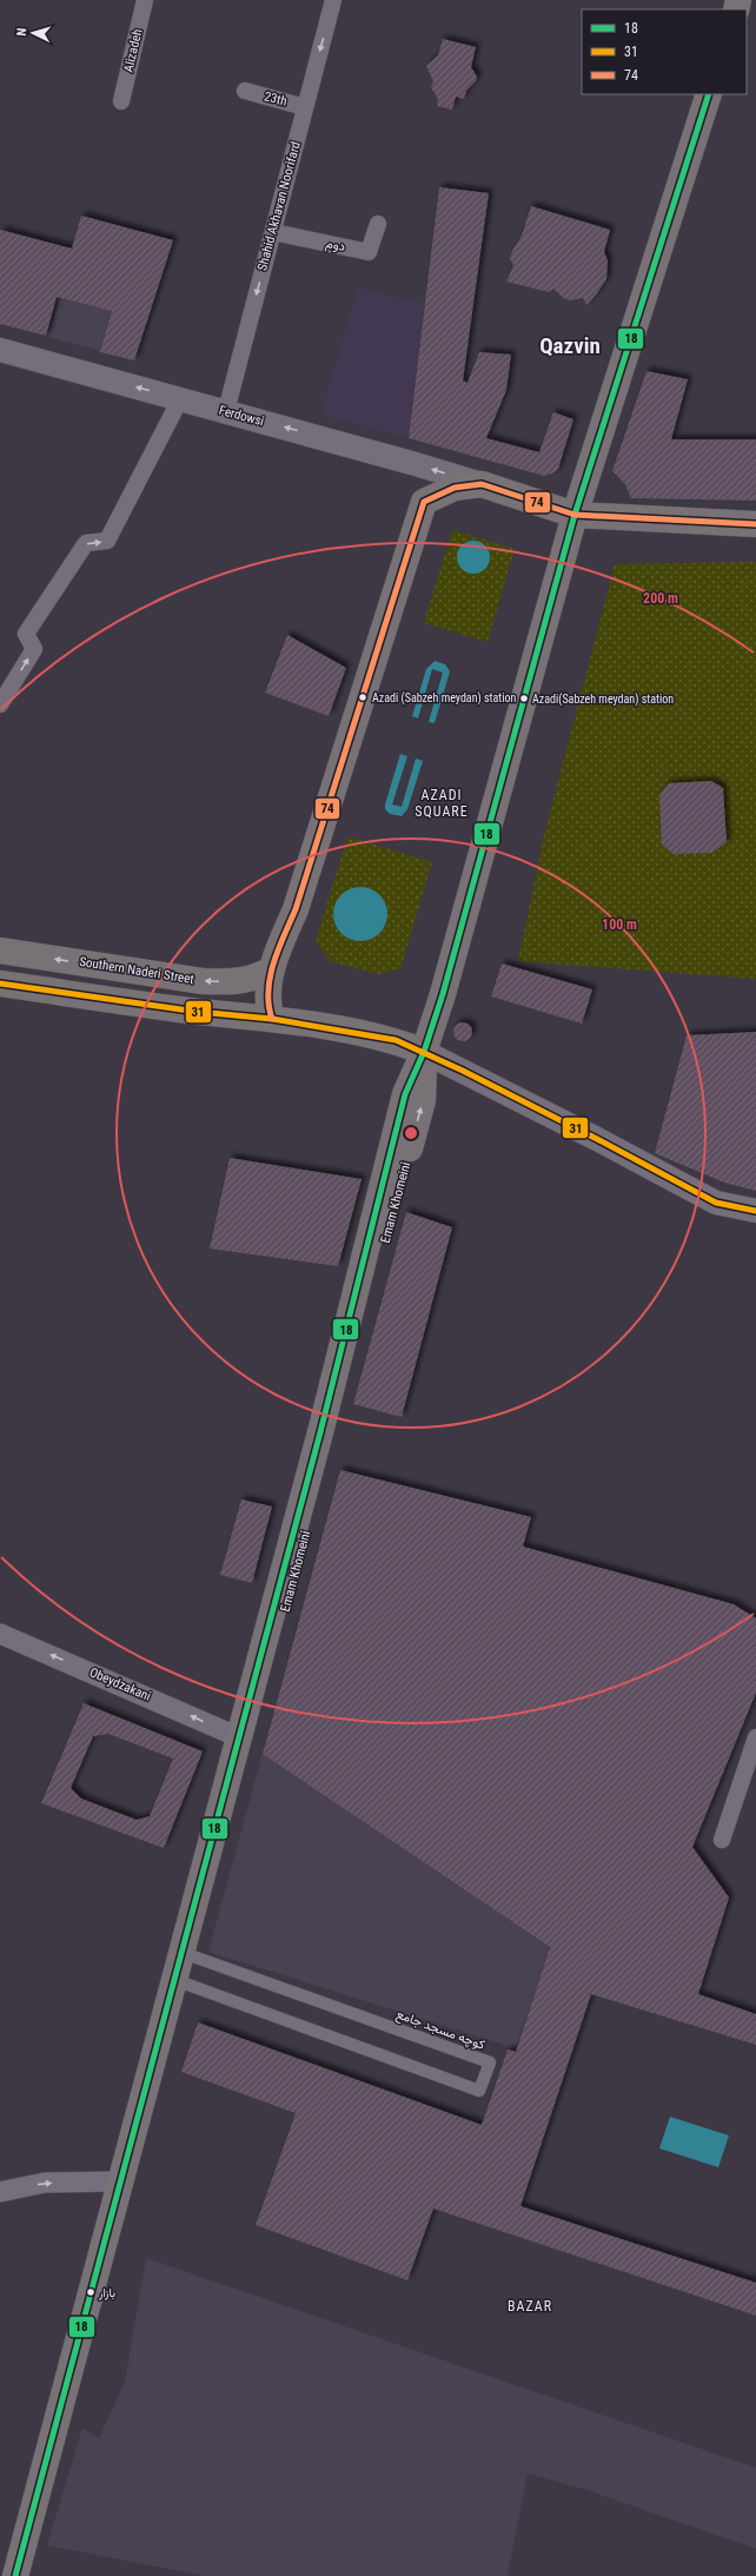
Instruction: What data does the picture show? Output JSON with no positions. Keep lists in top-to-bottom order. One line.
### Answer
{"streets":{"main road":["Ferdowsi","Southern Naderi Street","Emam Khomeini"],"street":["Alizadeh","23th","Shahid Akhavan Noorifard","دوم","Obeydzakani","کوچه مسجد جامع"]},"crossings":[["23th","Shahid Akhavan Noorifard"],["Shahid Akhavan Noorifard","دوم"],["Shahid Akhavan Noorifard","Ferdowsi"],["Emam Khomeini","Obeydzakani"],["Emam Khomeini","کوچه مسجد جامع"]],"one_way":["Shahid Akhavan Noorifard","Ferdowsi","Obeydzakani"],"districts":["Qazvin","AZADI SQUARE","BAZAR"],"places":["Azadi (Sabzeh meydan) station","Azadi(Sabzeh meydan) station","بازار"],"lines":["transit line 18","transit line 74","transit line 31"],"legend":["18","31","74"],"north":"left","rings":["200 m","100 m"]}
